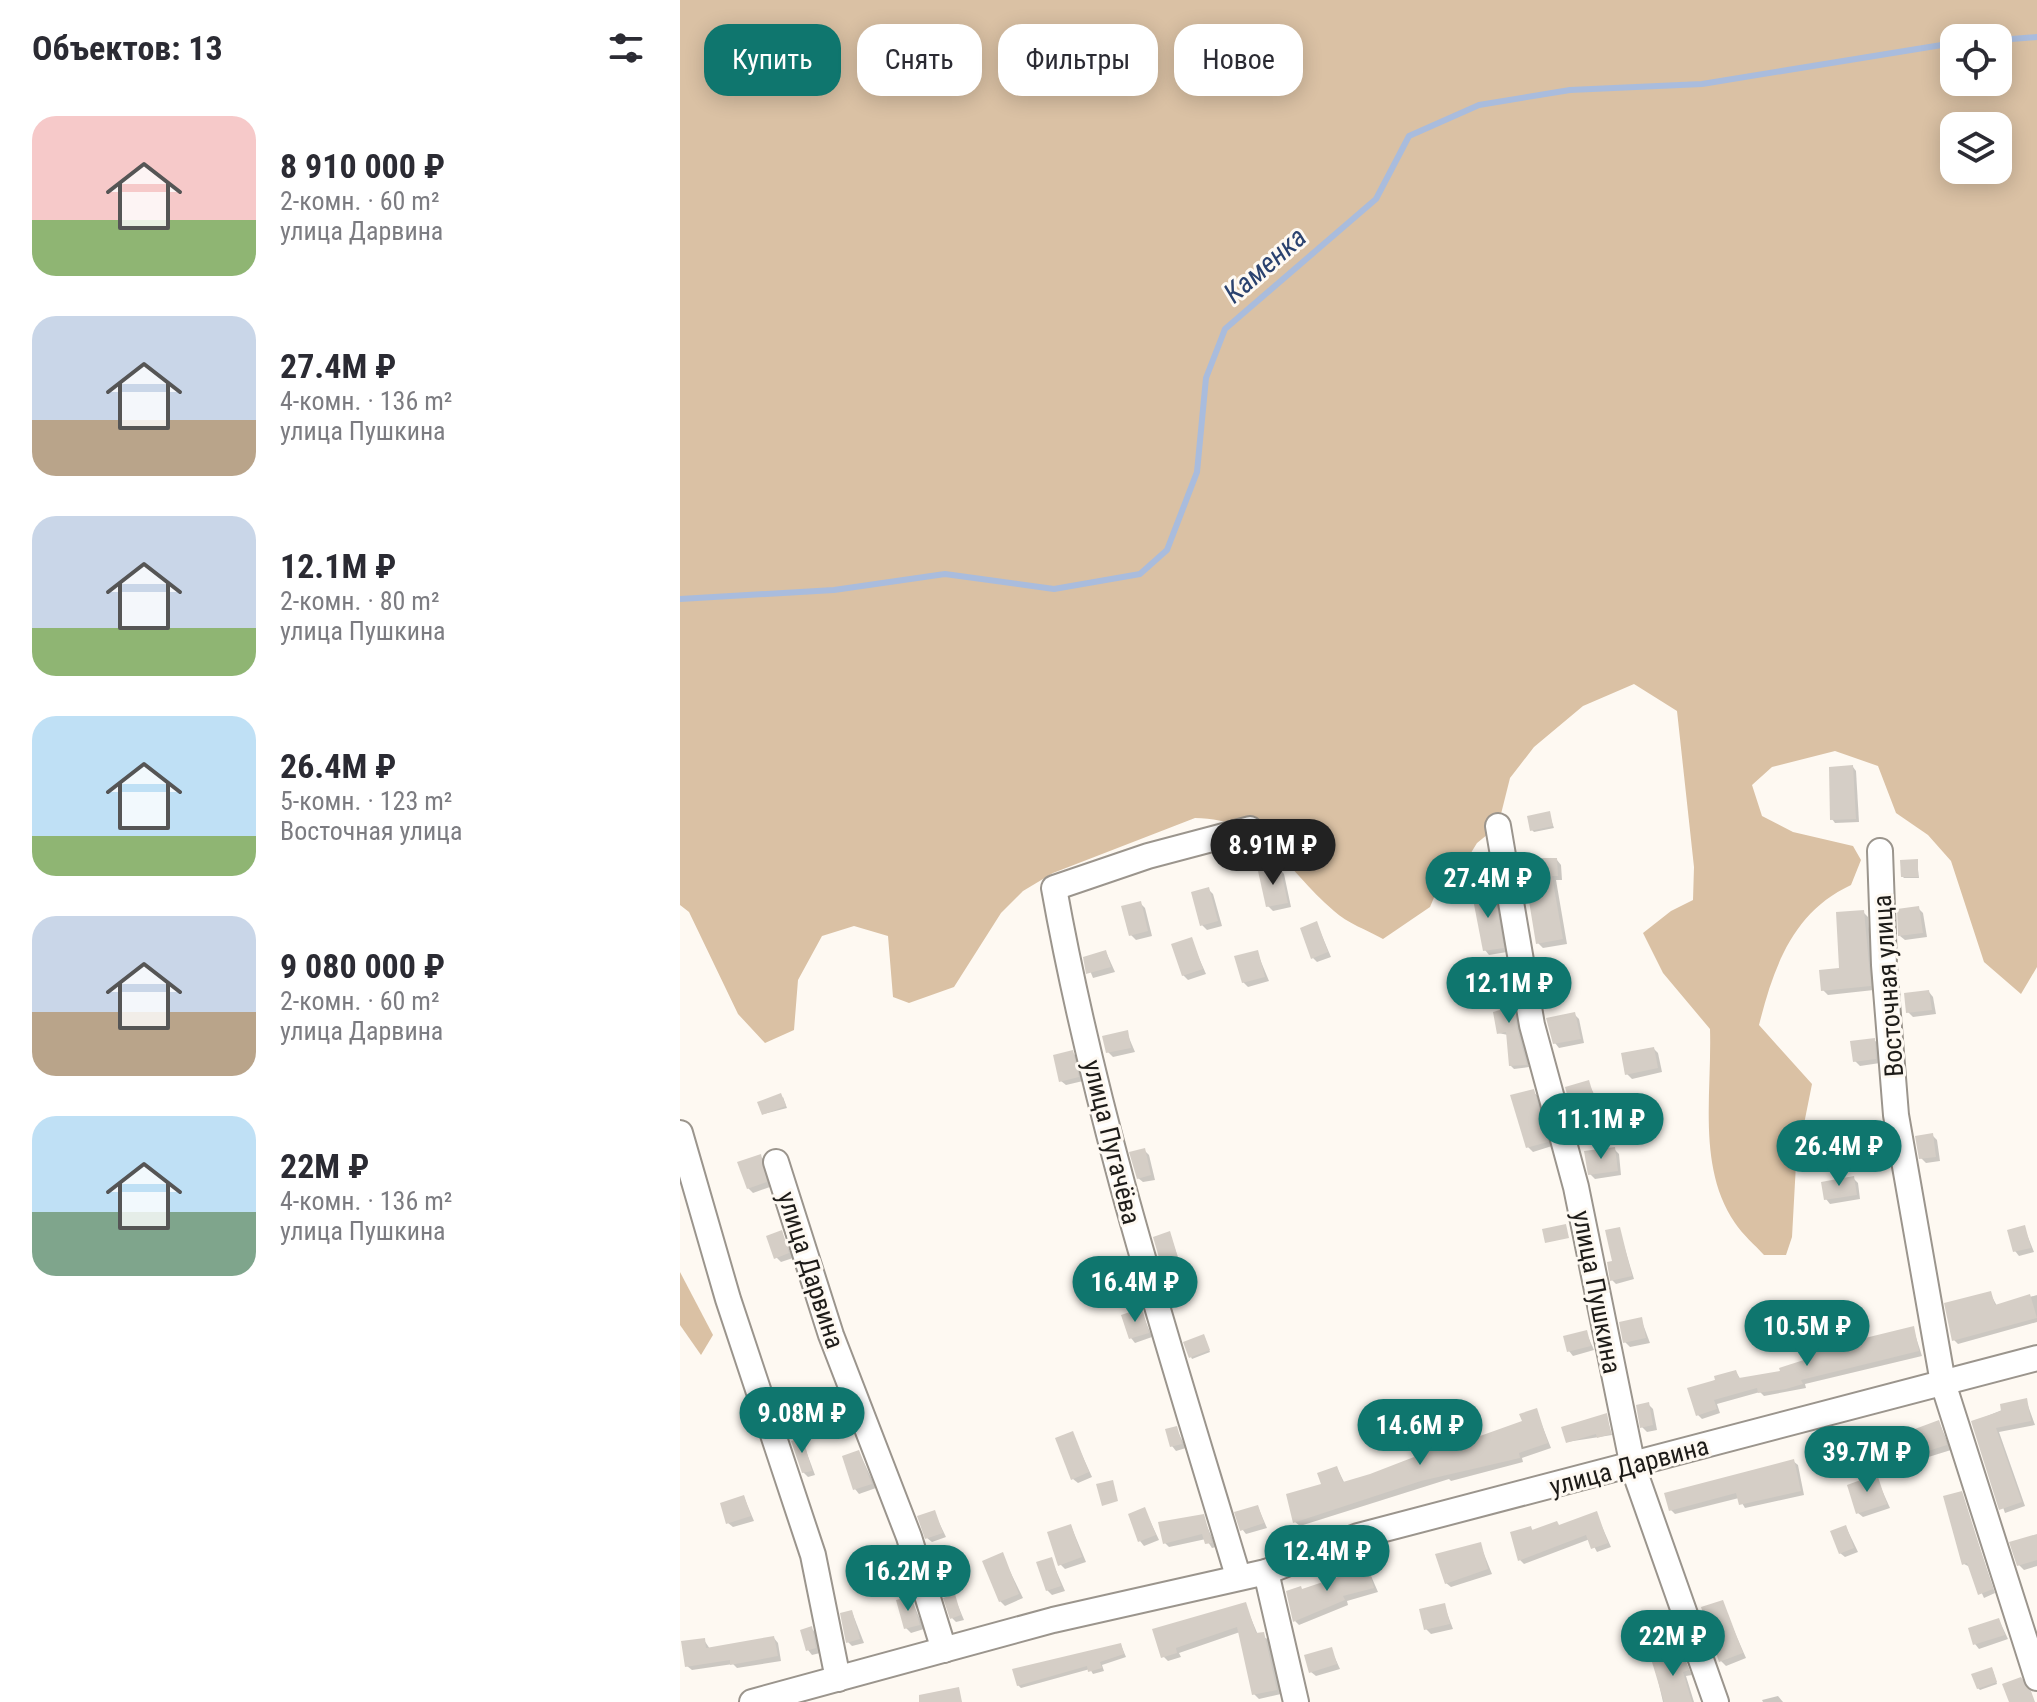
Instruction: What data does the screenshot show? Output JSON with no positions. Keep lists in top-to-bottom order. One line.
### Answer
{"streets":{"street":["Восточная улица","улица Пугачёва","улица Дарвина","улица Пушкина"]},"crossings":[["Восточная улица","улица Дарвина"],["улица Пугачёва","улица Дарвина"],["улица Дарвина","улица Пушкина"]],"water":["Каменка"],"page":{"heading":"Объектов: 13","chip":["Купить","Снять","Фильтры","Новое"],"list":[{"name":"8 910 000 ₽","note":"2-комн. · 60 m² · улица Дарвина"},{"name":"27.4M ₽","note":"4-комн. · 136 m² · улица Пушкина"},{"name":"12.1M ₽","note":"2-комн. · 80 m² · улица Пушкина"},{"name":"26.4M ₽","note":"5-комн. · 123 m² · Восточная улица"},{"name":"9 080 000 ₽","note":"2-комн. · 60 m² · улица Дарвина"},{"name":"22M ₽","note":"4-комн. · 136 m² · улица Пушкина"}],"price":["8.91M ₽","27.4M ₽","12.1M ₽","11.1M ₽","26.4M ₽","16.4M ₽","10.5M ₽","9.08M ₽","14.6M ₽","39.7M ₽","12.4M ₽","16.2M ₽","22M ₽"]}}
